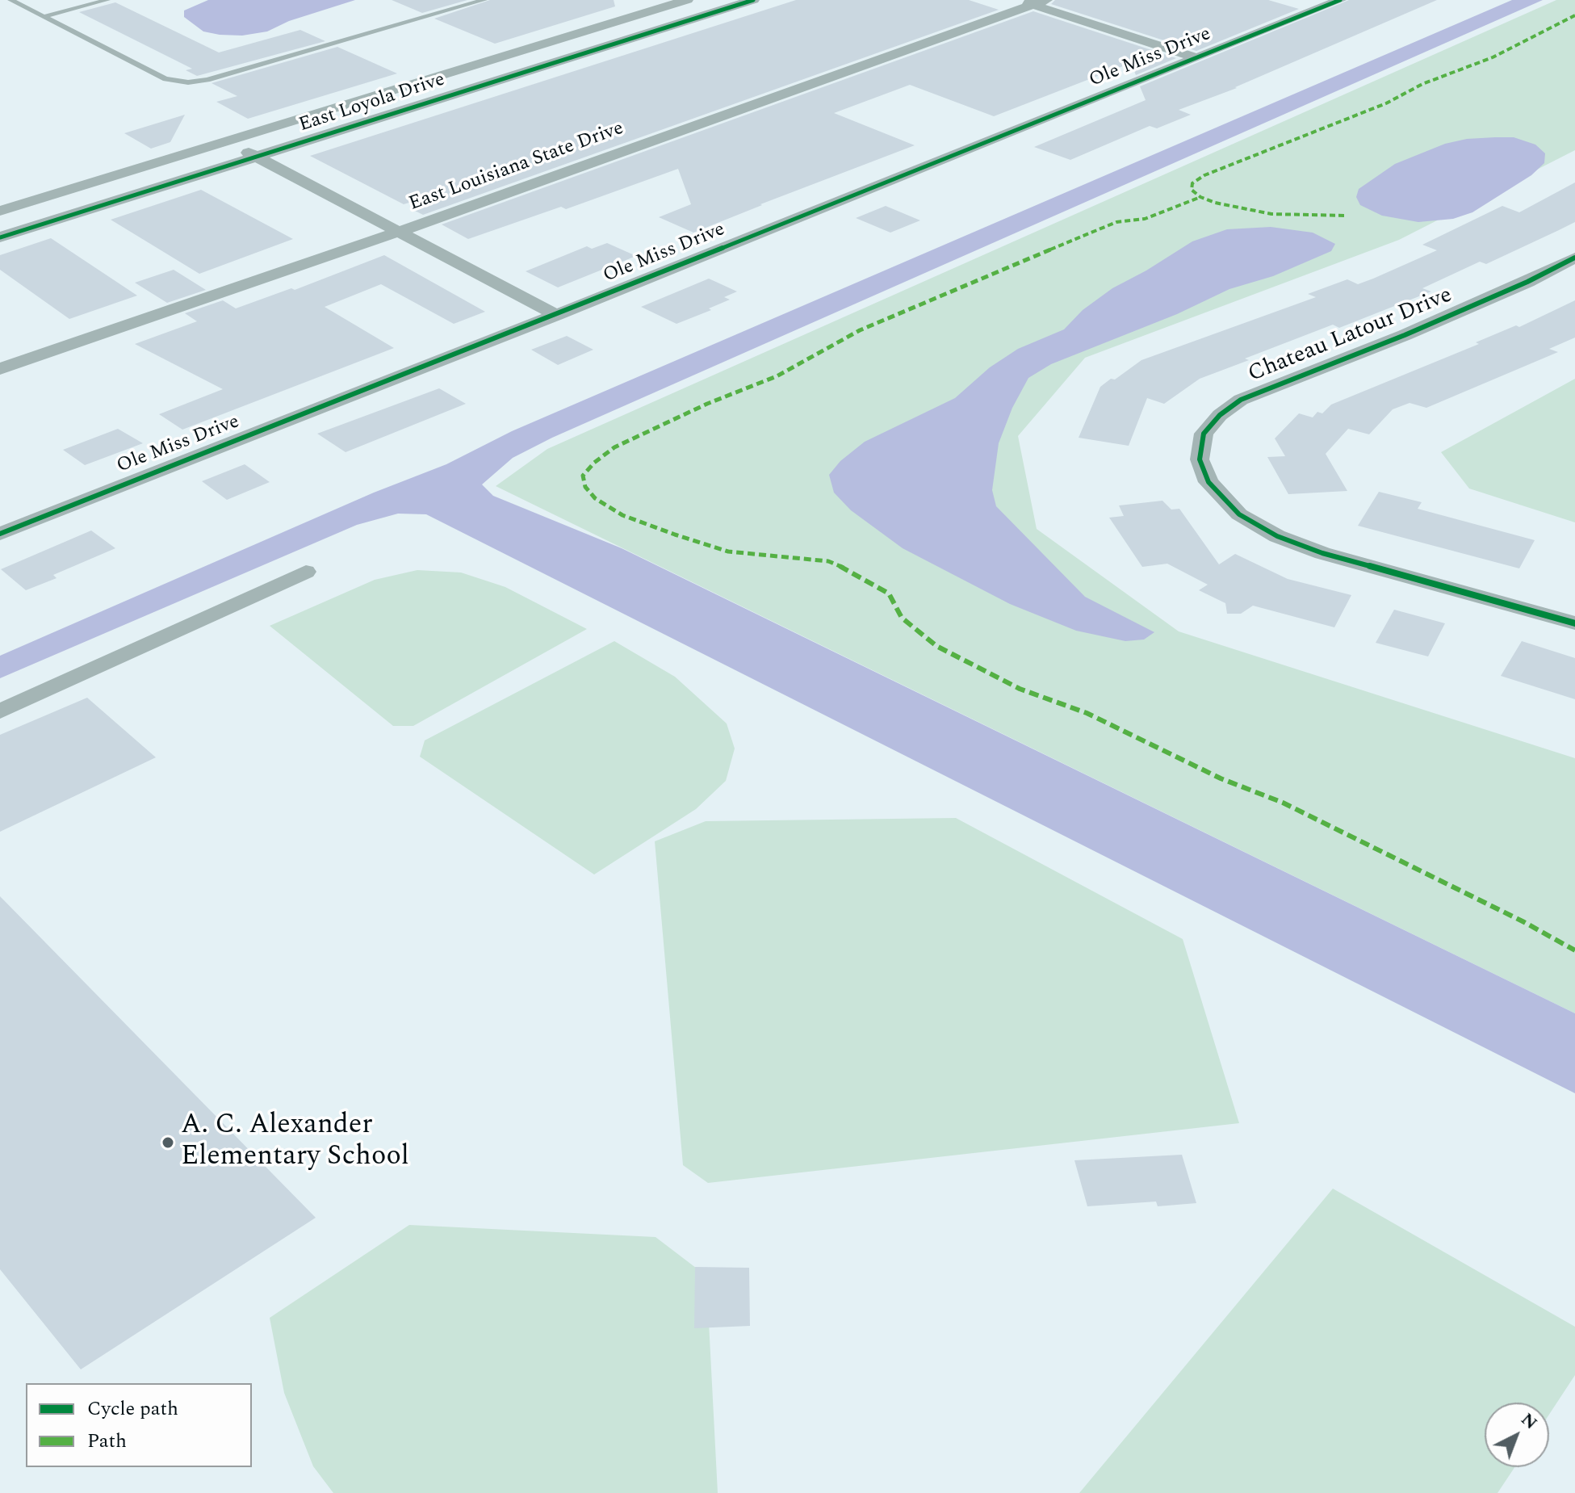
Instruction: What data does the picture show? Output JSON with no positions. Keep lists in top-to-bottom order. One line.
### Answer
{"streets":{"street":["Ole Miss Drive","East Loyola Drive","East Louisiana State Drive","Chateau Latour Drive"]},"places":["A. C. Alexander Elementary School"],"legend":["Cycle path","Path"],"north":"top right"}
